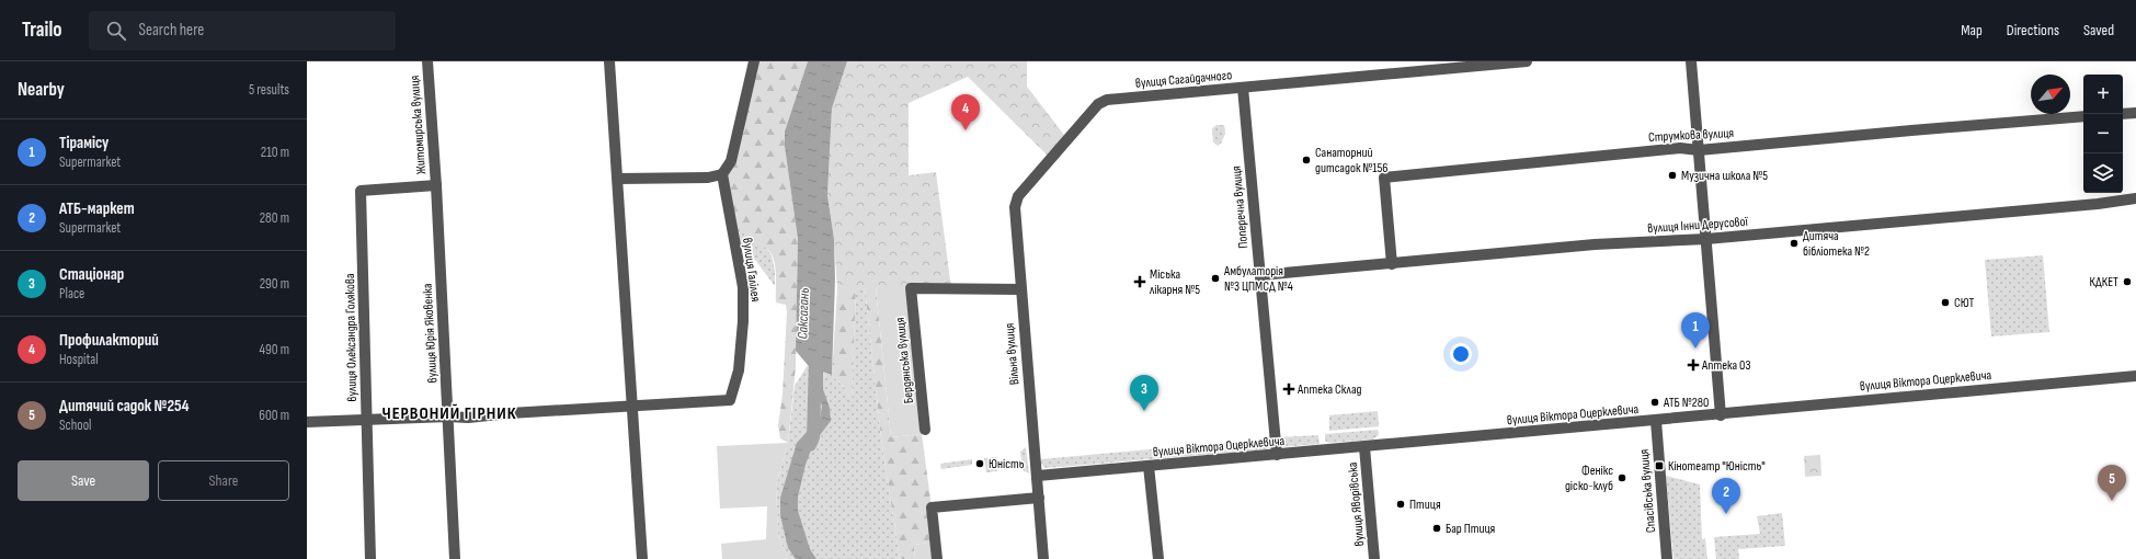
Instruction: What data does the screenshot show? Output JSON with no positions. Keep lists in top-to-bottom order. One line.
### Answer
{"streets":{"street":["вулиця Сагайдачного","Житомирська вулиця","Струмкова вулиця","Поперечна вулиця","вулиця Інни Дерусової","вулиця Галілея","вулиця Юрія Яковенка","вулиця Олександра Голякова","Вільна вулиця","Бердянська вулиця","вулиця Віктора Оцерклевича","Спасівська вулиця","вулиця Яворівська"]},"crossings":[["вулиця Сагайдачного","Поперечна вулиця"],["вулиця Сагайдачного","Вільна вулиця"],["Житомирська вулиця","вулиця Юрія Яковенка"],["Житомирська вулиця","вулиця Олександра Голякова"],["Струмкова вулиця","вулиця Інни Дерусової"],["Поперечна вулиця","вулиця Інни Дерусової"],["Поперечна вулиця","вулиця Віктора Оцерклевича"],["вулиця Галілея","вулиця Юрія Яковенка"],["вулиця Галілея","вулиця Олександра Голякова"],["вулиця Юрія Яковенка","вулиця Олександра Голякова"],["Вільна вулиця","Бердянська вулиця"],["Вільна вулиця","вулиця Віктора Оцерклевича"],["вулиця Віктора Оцерклевича","Спасівська вулиця"],["вулиця Віктора Оцерклевича","вулиця Яворівська"]],"districts":["ЧЕРВОНИЙ ГІРНИК"],"water":["Саксагань"],"places":{"other":["Санаторний дитсадок №156","Музична школа №5","Дитяча бібліотека №2","Амбулаторія №3 ЦПМСД №4","КДКЕТ","СЮТ","АТБ №280","Юність","Фенікс діско-клуб","Птиця","Бар Птиця"],"health":["Міська лікарня №5","Аптека 03","Аптека Склад"],"transit":["Кінотеатр \"Юність\""]},"north":"top right","page":{"header":"Trailo","search":"Search here","nav":["Map","Directions","Saved"],"heading":["Nearby","5 results"],"map_buttons":["+","−"],"pins":["4","1","3","5","2"],"list":[{"mark":"1","name":"Тірамісу","note":"Supermarket","value":"210 m"},{"mark":"2","name":"АТБ-маркет","note":"Supermarket","value":"280 m"},{"mark":"3","name":"Стаціонар","note":"Place","value":"290 m"},{"mark":"4","name":"Профилакторий","note":"Hospital","value":"490 m"},{"mark":"5","name":"Дитячий садок №254","note":"School","value":"600 m"}],"buttons":["Save","Share"]}}
